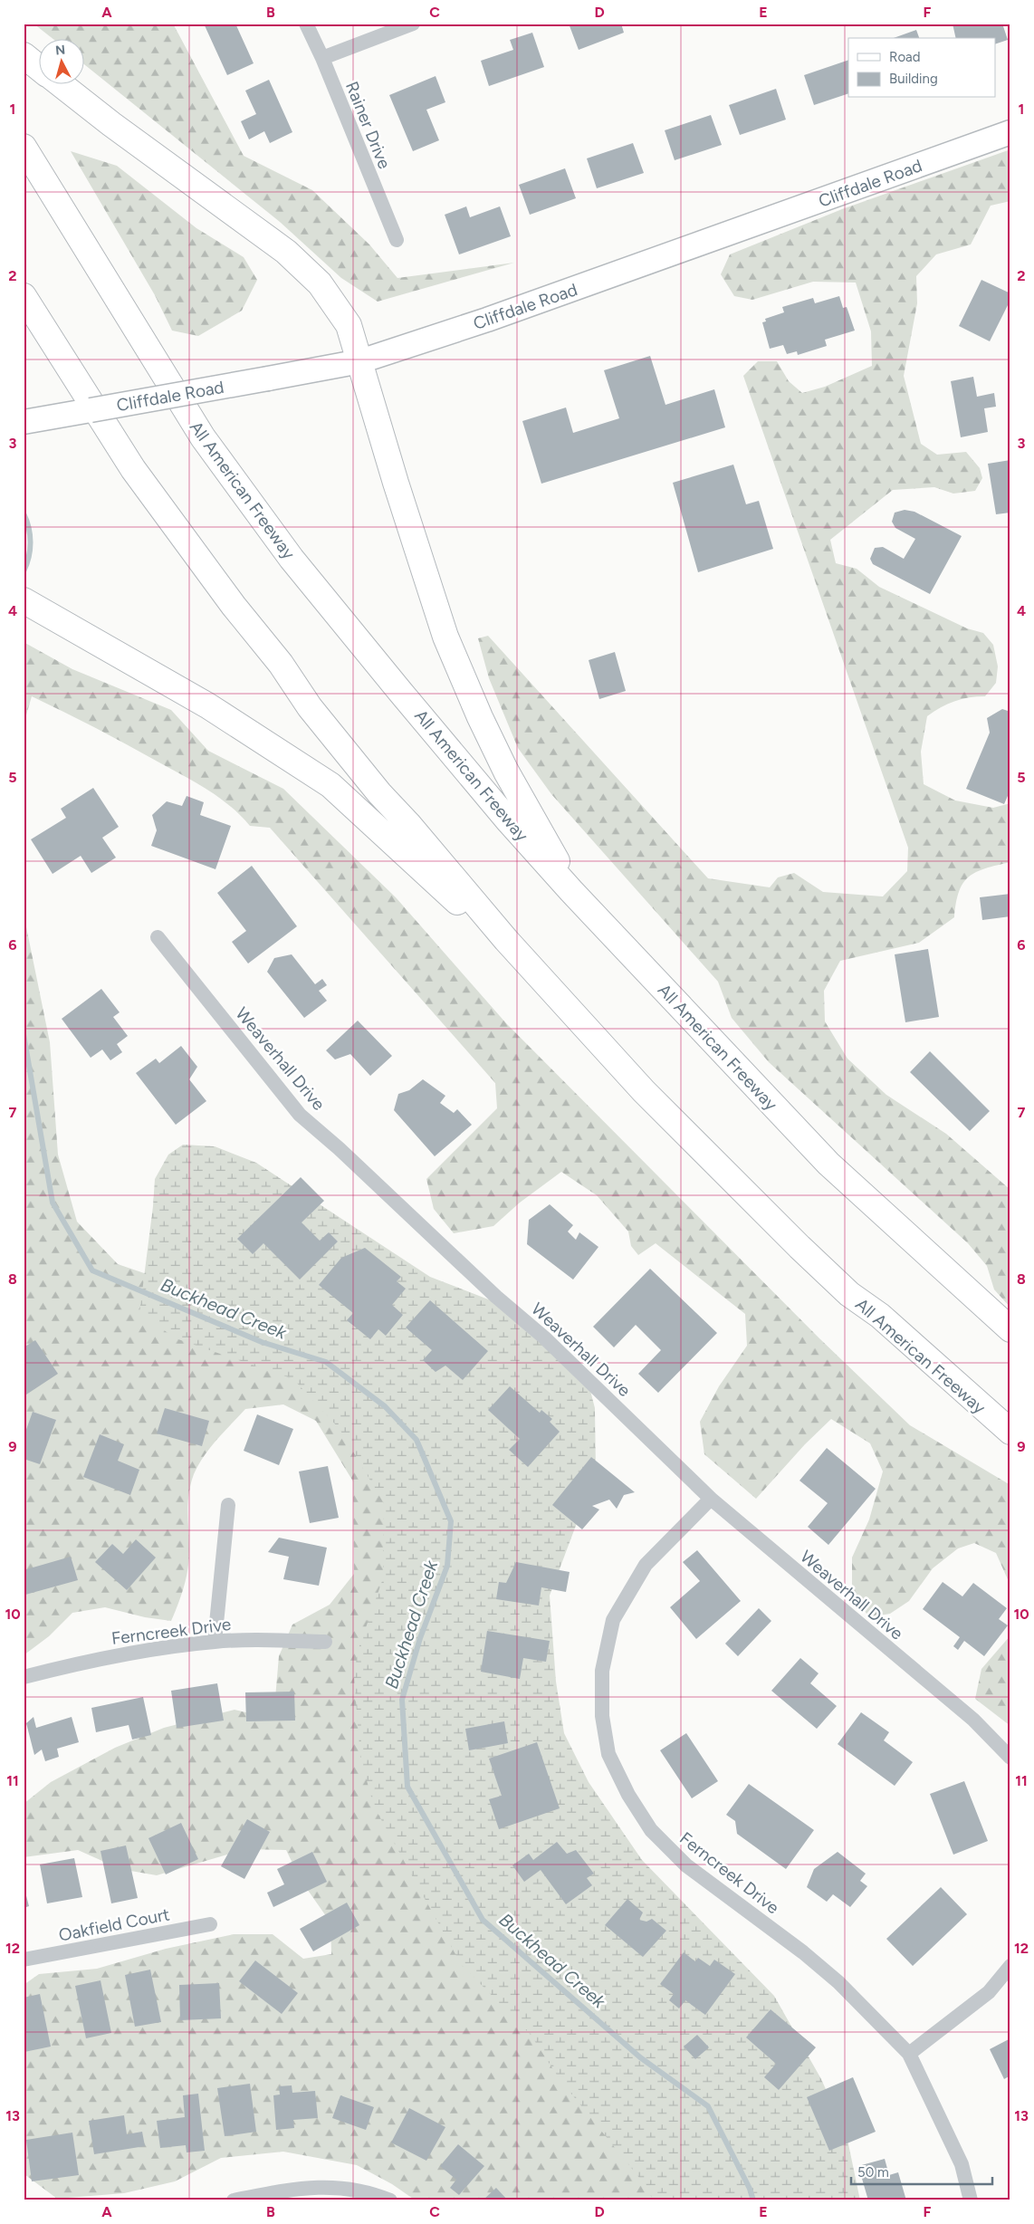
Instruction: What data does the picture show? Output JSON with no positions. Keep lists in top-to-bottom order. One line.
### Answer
{"streets":{"highway":["All American Freeway"],"main road":["Cliffdale Road"],"street":["Rainer Drive","Weaverhall Drive","Ferncreek Drive","Oakfield Court"]},"crossings":[["Weaverhall Drive","Ferncreek Drive"]],"water":["Buckhead Creek"],"legend":["Road","Building"],"scale_bar":"50 m","north":"top","grid":{"columns":["A","B","C","D","E","F"],"rows":["1","2","3","4","5","6","7","8","9","10","11","12","13"]}}
